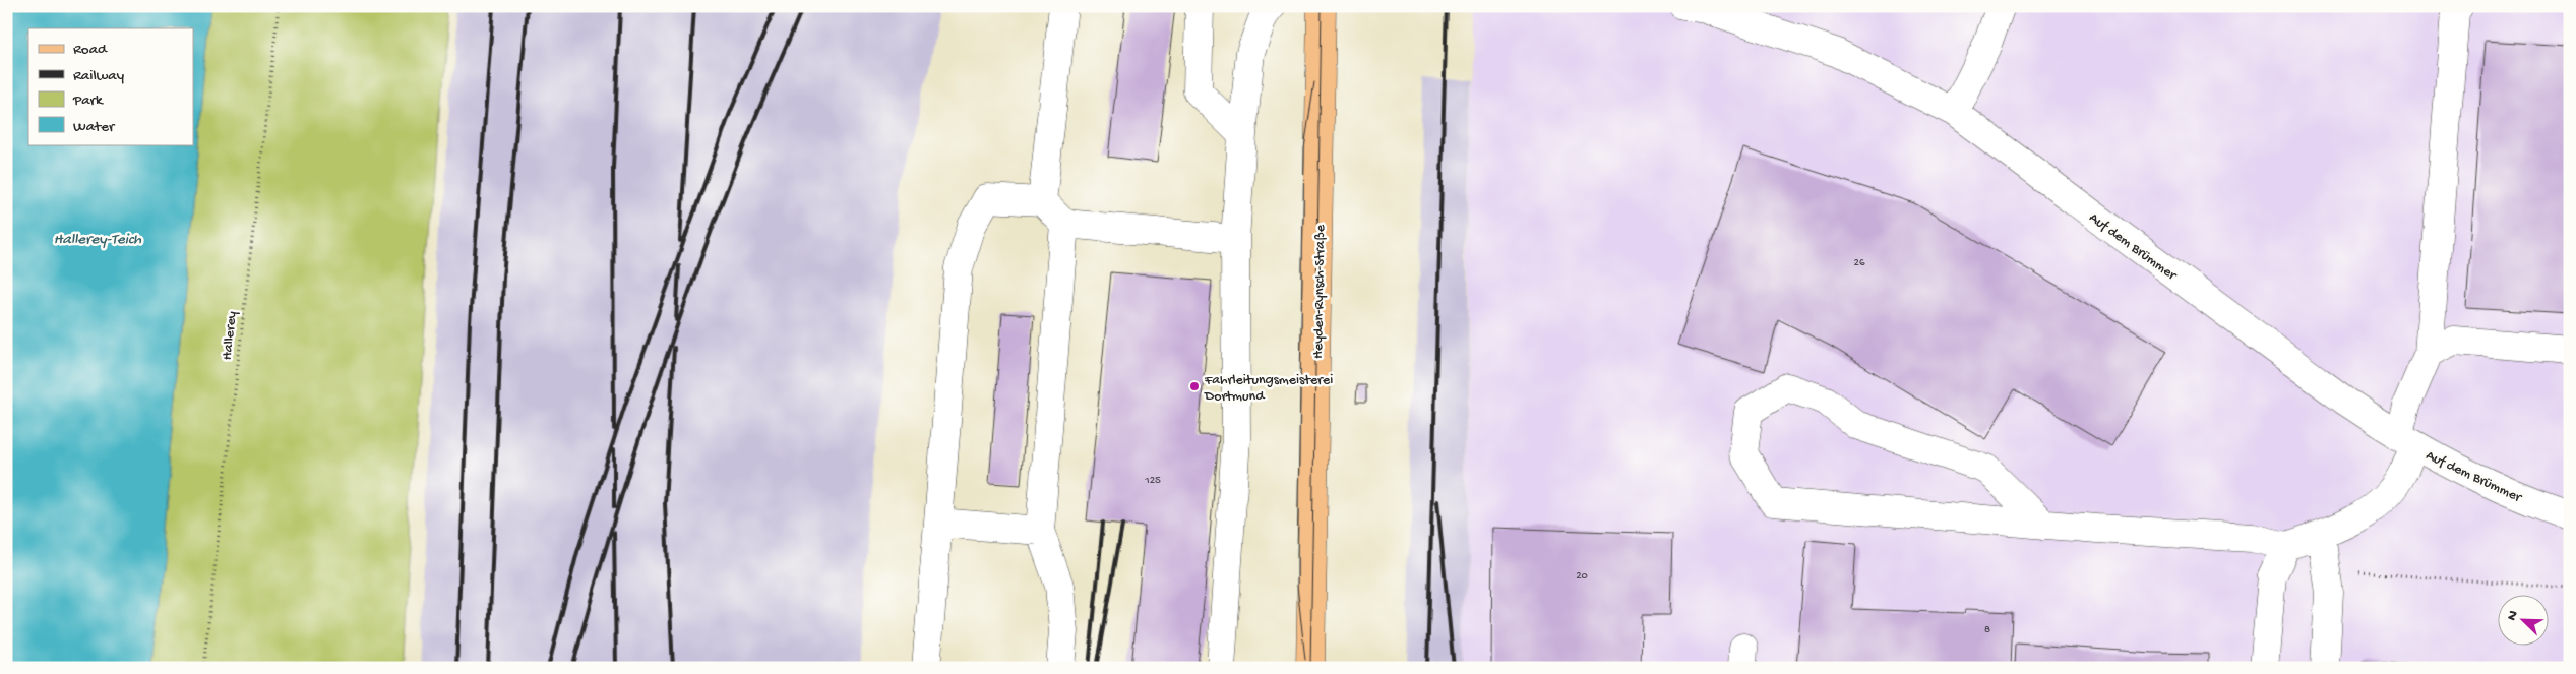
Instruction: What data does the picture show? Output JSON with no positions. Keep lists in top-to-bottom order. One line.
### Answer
{"streets":{"main road":["Heyden-Rynsch-Straße"],"street":["Auf dem Brümmer"],"path":["Hallerey"]},"water":["Hallerey-Teich"],"places":["Fahrleitungsmeisterei Dortmund"],"house_numbers":["26","125","20","8"],"legend":["Road","Railway","Park","Water"],"north":"top left"}
